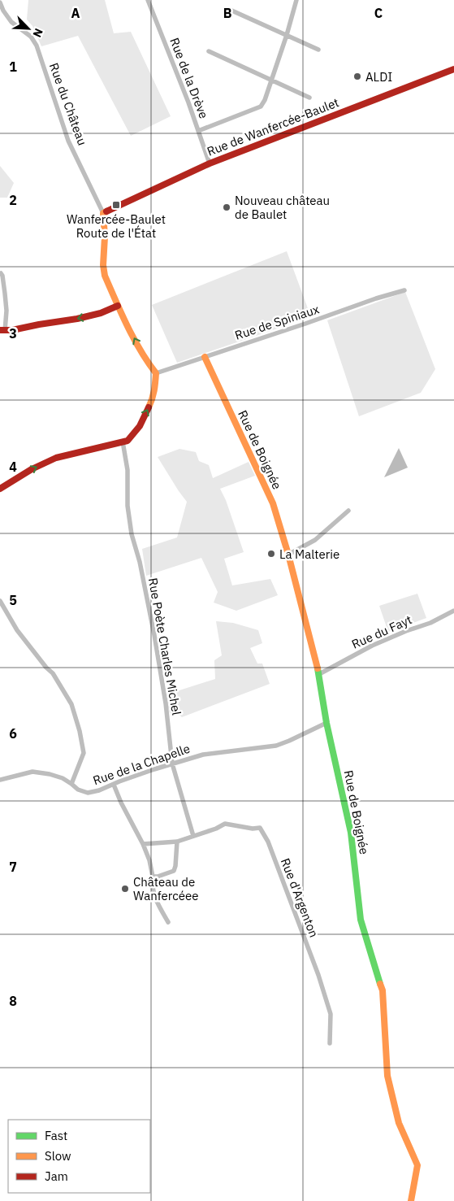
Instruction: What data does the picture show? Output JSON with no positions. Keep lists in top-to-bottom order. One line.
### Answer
{"streets":{"main road":["Rue de Wanfercée-Baulet","Rue de Boignée"],"street":["Rue de la Drève","Rue du Château","Rue de Spiniaux","Rue du Fayt","Rue Poète Charles Michel","Rue de la Chapelle","Rue d'Argenton"]},"crossings":[["Rue de la Drève","Rue de Wanfercée-Baulet"],["Rue du Château","Rue de Wanfercée-Baulet"],["Rue de Spiniaux","Rue de Boignée"],["Rue de Boignée","Rue du Fayt"],["Rue de Boignée","Rue de la Chapelle"],["Rue Poète Charles Michel","Rue de la Chapelle"],["Rue Poète Charles Michel","Rue d'Argenton"]],"places":{"other":["ALDI","Nouveau château de Baulet","La Malterie","Château de Wanfercéee"],"transit":["Wanfercée-Baulet Route de l'État"]},"legend":["Fast","Slow","Jam"],"north":"bottom right","grid":{"columns":["A","B","C"],"rows":["1","2","3","4","5","6","7","8"]}}
